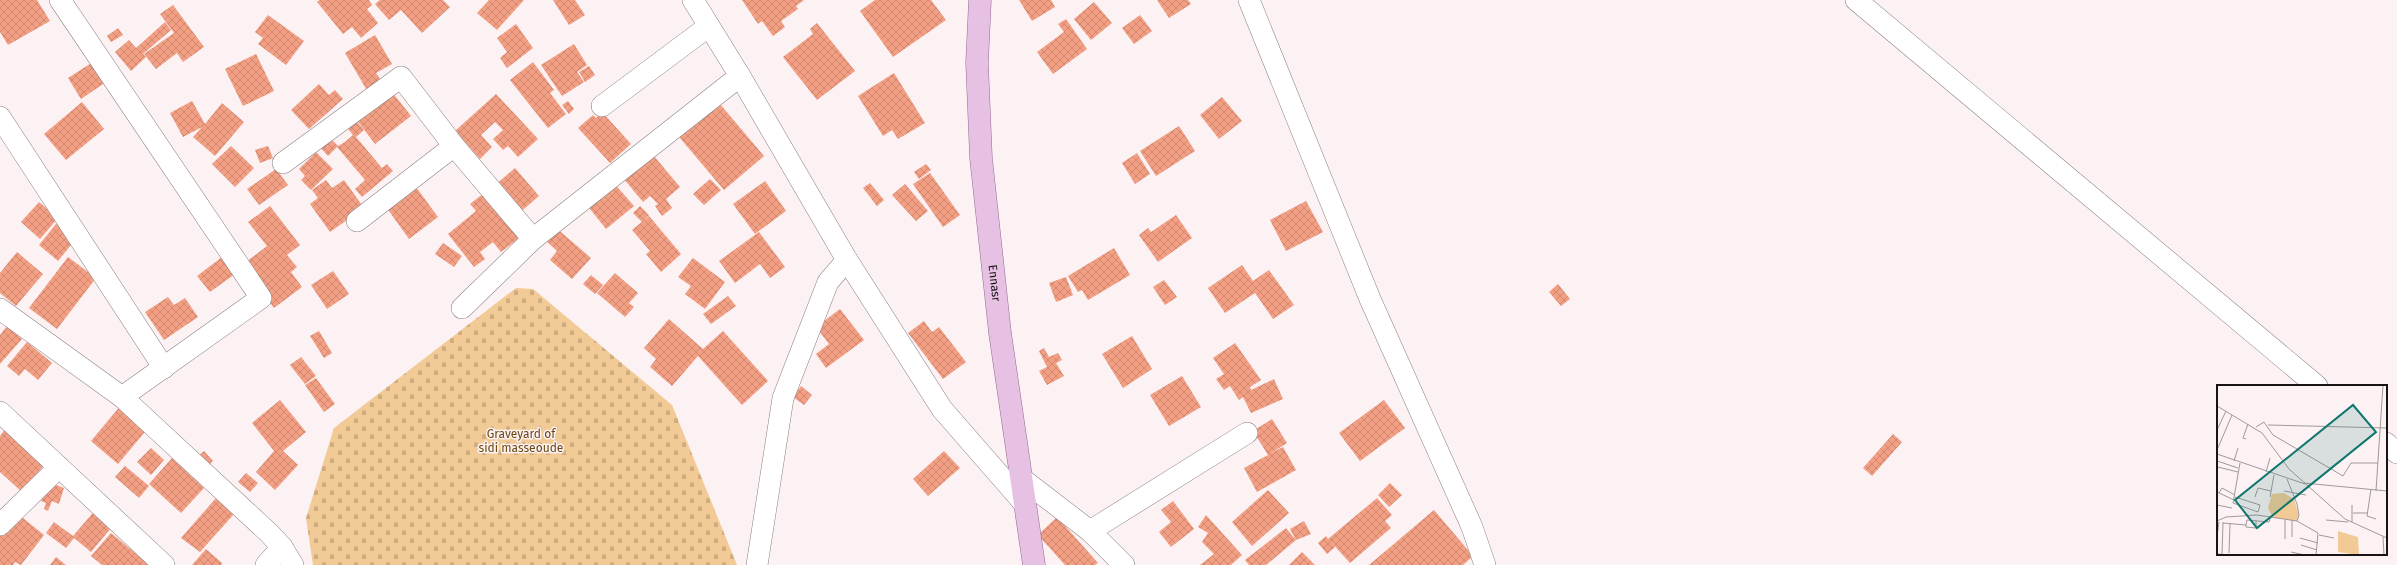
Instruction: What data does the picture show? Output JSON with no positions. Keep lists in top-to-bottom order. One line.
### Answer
{"streets":{"main road":["Ennasr"]},"parks":["Graveyard of sidi masseoude"]}
